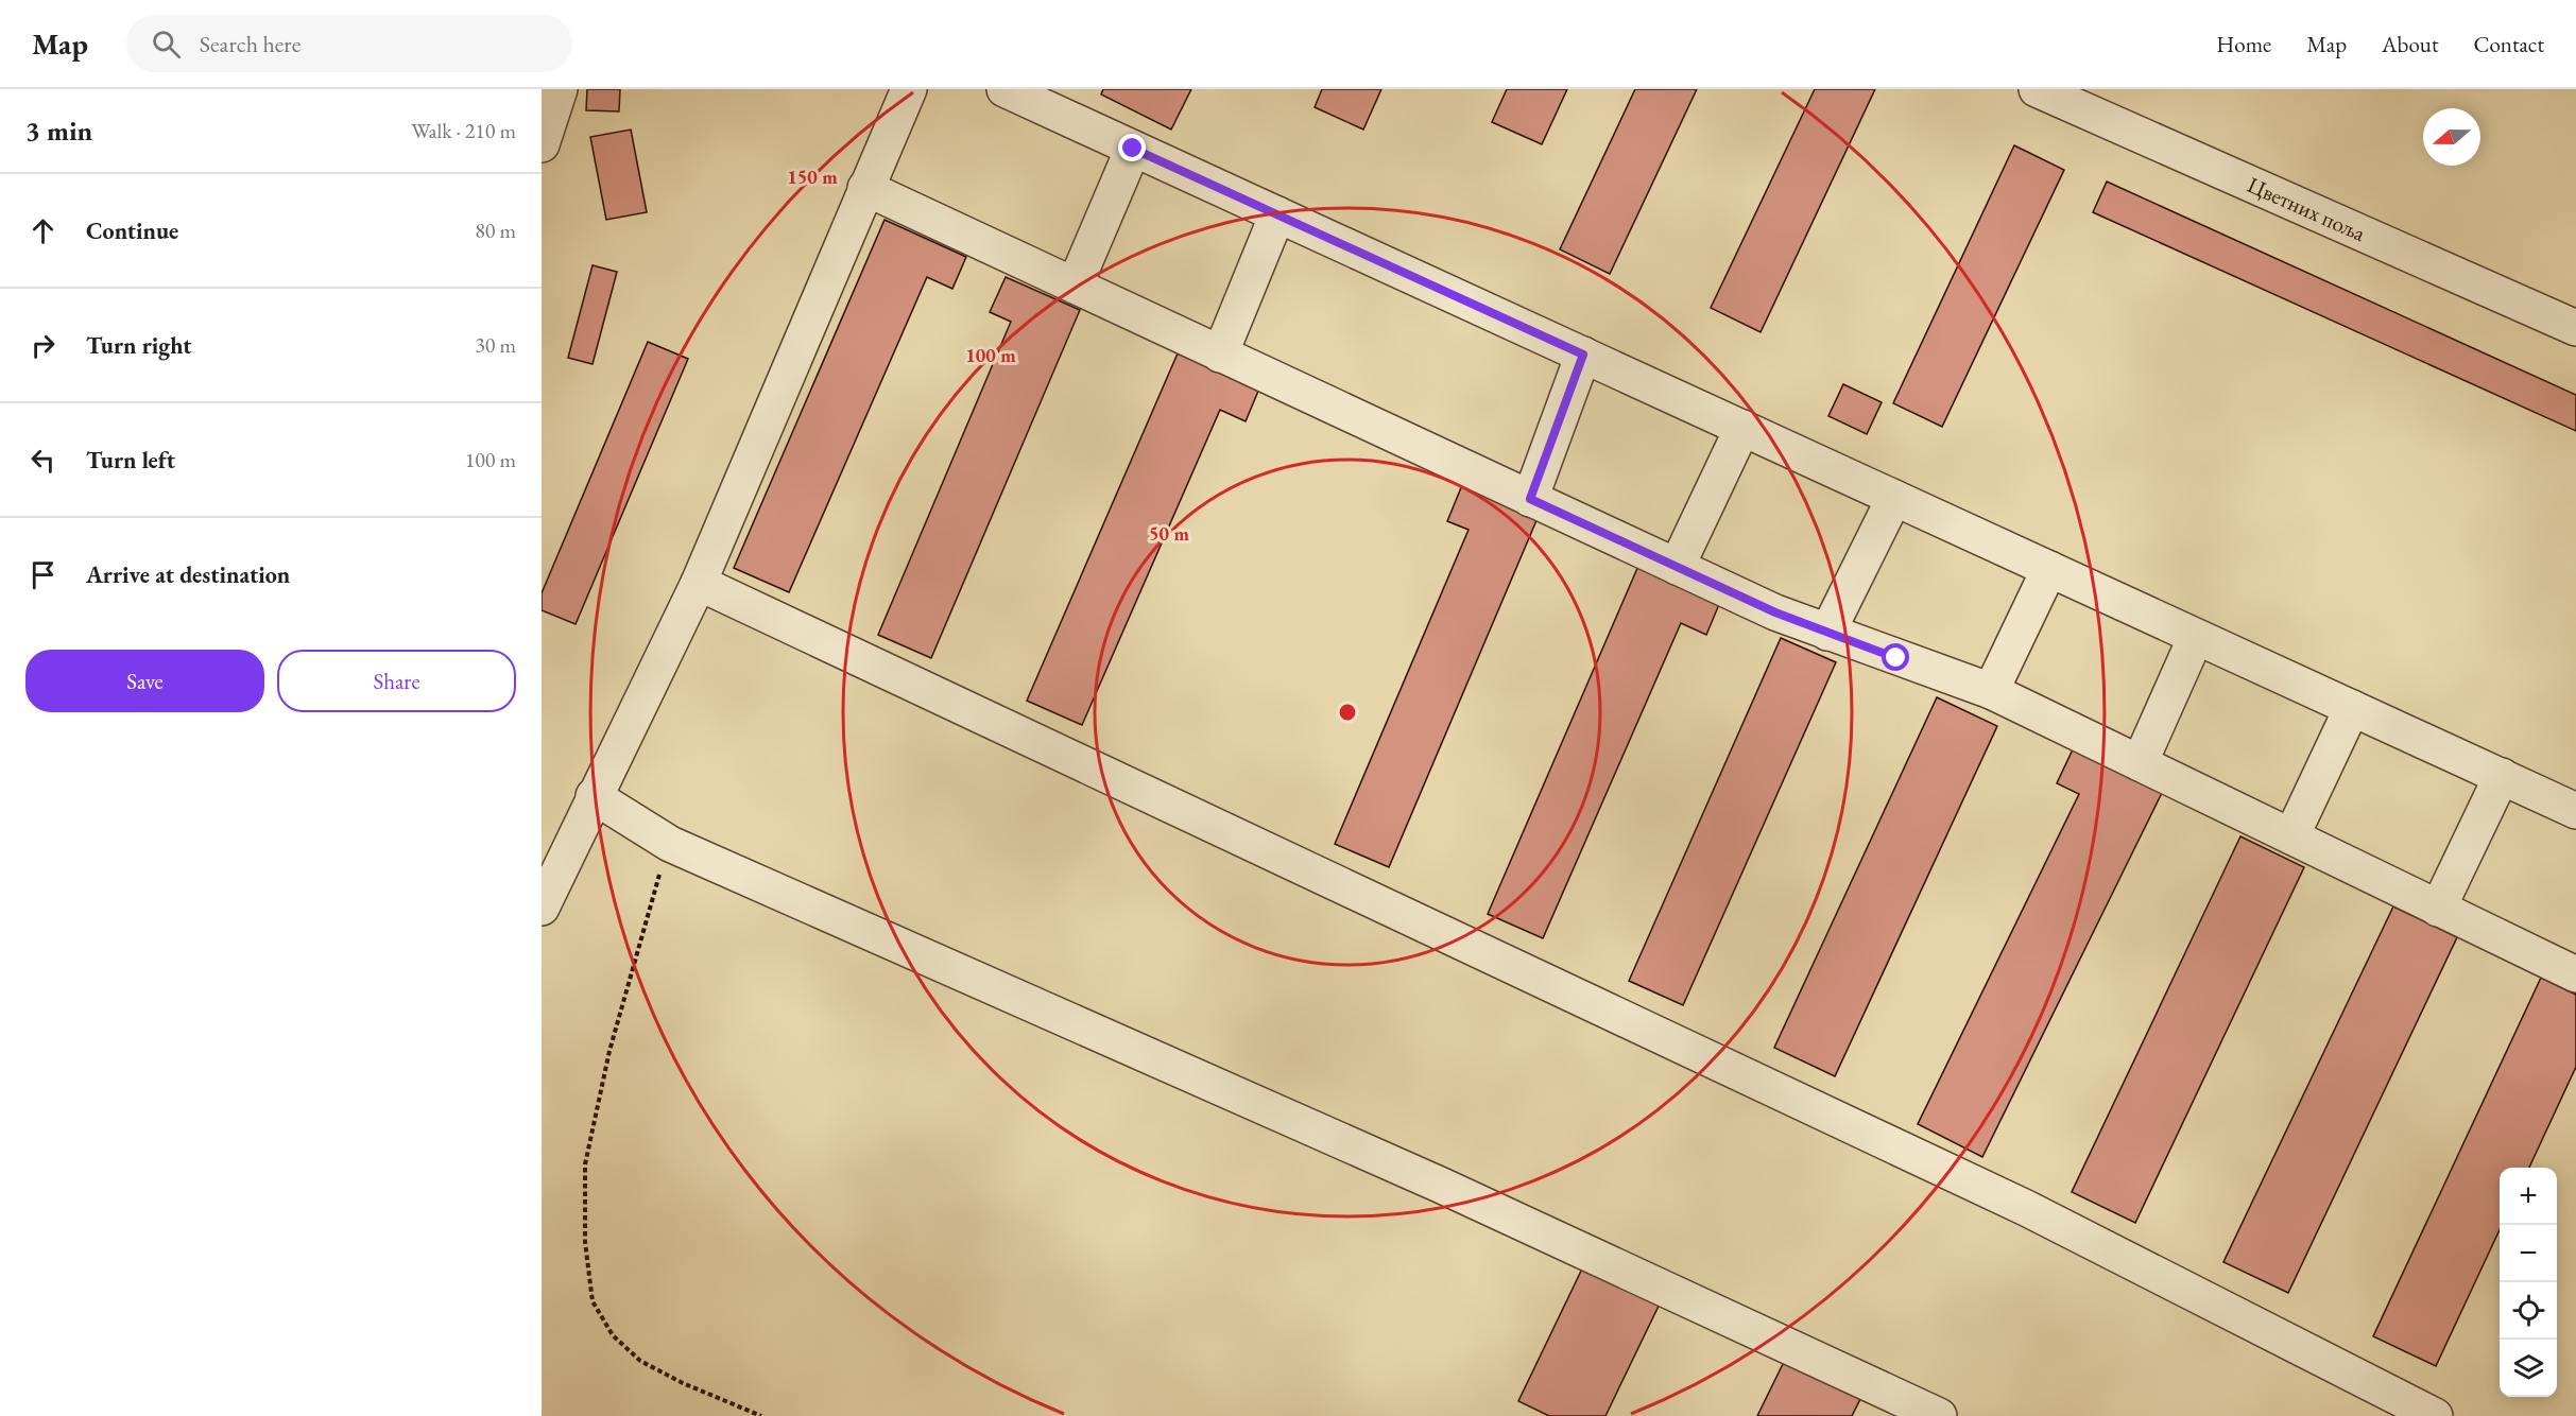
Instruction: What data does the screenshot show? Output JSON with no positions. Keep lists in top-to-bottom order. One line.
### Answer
{"streets":{"street":["Цветних поља"]},"north":"left","page":{"header":"Map","search":"Search here","nav":["Home","Map","About","Contact"],"heading":["3 min","Walk · 210 m"],"list":[["Continue","80 m"],["Turn right","30 m"],["Turn left","100 m"],"Arrive at destination"],"buttons":["Save","Share"],"map_buttons":["+","−"]},"rings":["150 m","100 m","50 m"]}
